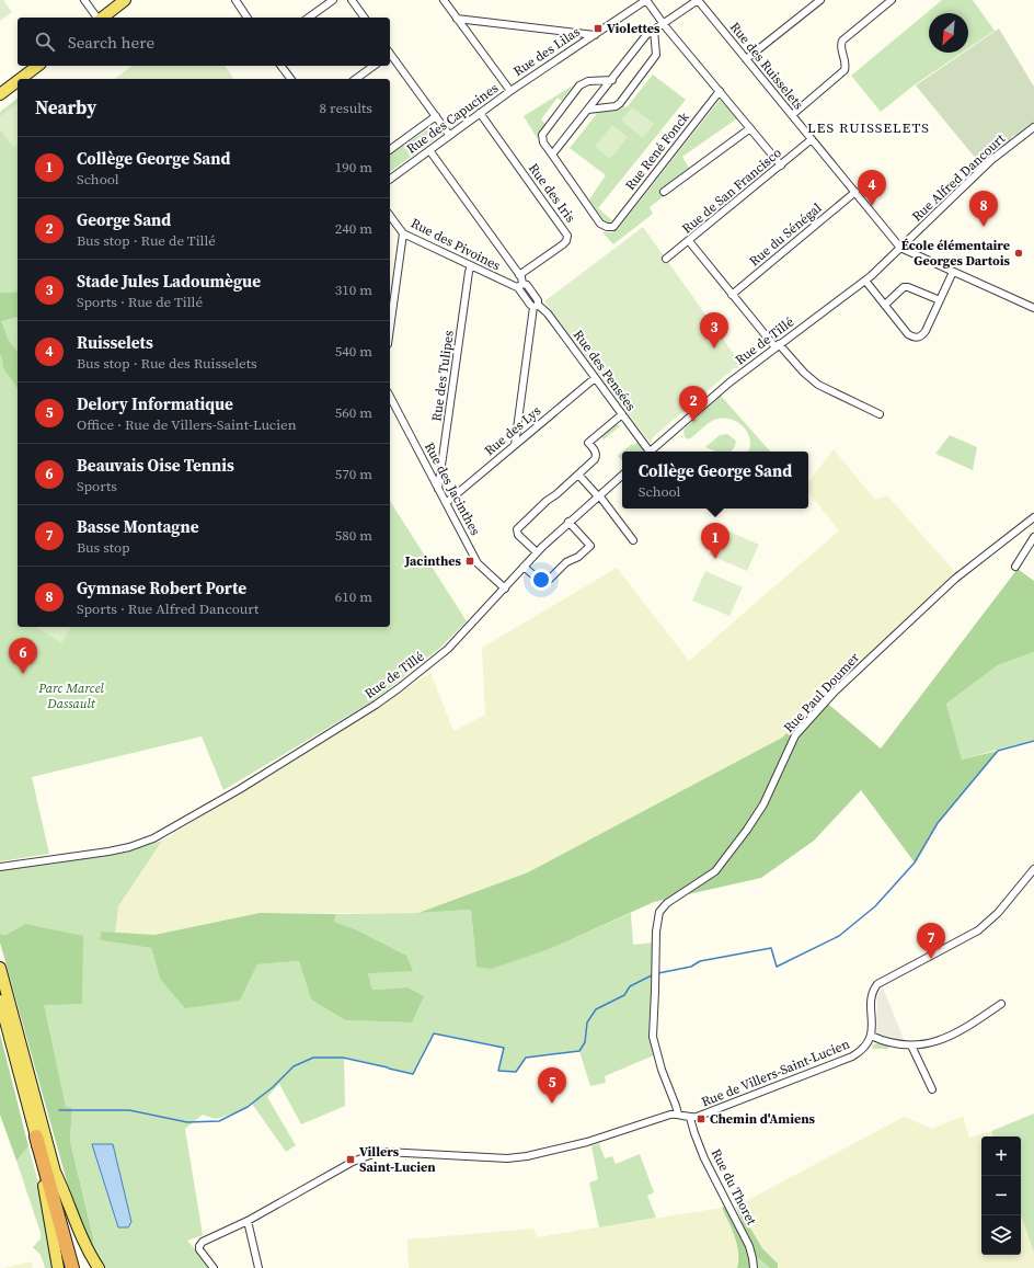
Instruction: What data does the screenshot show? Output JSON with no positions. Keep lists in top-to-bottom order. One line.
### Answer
{"streets":{"street":["Rue des Lilas","Rue des Ruisselets","Rue des Capucines","Rue René Fonck","Rue Alfred Dancourt","Rue de San Francisco","Rue des Iris","Rue du Sénégal","Rue des Pivoines","Rue de Tillé","Rue des Pensées","Rue des Tulipes","Rue des Lys","Rue des Jacinthes","Rue Paul Doumer","Rue de Villers-Saint-Lucien","Rue du Thoret"]},"crossings":[["Rue des Lilas","Rue des Capucines"],["Rue des Ruisselets","Rue Alfred Dancourt"],["Rue des Ruisselets","Rue de San Francisco"],["Rue des Ruisselets","Rue du Sénégal"],["Rue des Ruisselets","Rue de Tillé"],["Rue des Capucines","Rue des Iris"],["Rue des Capucines","Rue des Pensées"],["Rue Alfred Dancourt","Rue de Tillé"],["Rue des Iris","Rue des Pensées"],["Rue des Pivoines","Rue des Pensées"],["Rue des Pivoines","Rue des Tulipes"],["Rue de Tillé","Rue des Jacinthes"],["Rue des Pensées","Rue des Lys"],["Rue des Tulipes","Rue des Jacinthes"],["Rue des Lys","Rue des Jacinthes"],["Rue Paul Doumer","Rue de Villers-Saint-Lucien"],["Rue de Villers-Saint-Lucien","Rue du Thoret"]],"districts":["LES RUISSELETS"],"parks":["Parc Marcel Dassault"],"places":{"transit":["Violettes","Jacinthes","Chemin d'Amiens","Villers Saint-Lucien"],"other":["École élémentaire Georges Dartois"]},"north":"bottom left","page":{"search":"Search here","heading":["Nearby","8 results"],"list":[{"mark":"1","name":"Collège George Sand","note":"School","value":"190 m"},{"mark":"2","name":"George Sand","note":"Bus stop · Rue de Tillé","value":"240 m"},{"mark":"3","name":"Stade Jules Ladoumègue","note":"Sports · Rue de Tillé","value":"310 m"},{"mark":"4","name":"Ruisselets","note":"Bus stop · Rue des Ruisselets","value":"540 m"},{"mark":"5","name":"Delory Informatique","note":"Office · Rue de Villers-Saint-Lucien","value":"560 m"},{"mark":"6","name":"Beauvais Oise Tennis","note":"Sports","value":"570 m"},{"mark":"7","name":"Basse Montagne","note":"Bus stop","value":"580 m"},{"mark":"8","name":"Gymnase Robert Porte","note":"Sports · Rue Alfred Dancourt","value":"610 m"}],"pins":["4","8","3","2","1","6","7","5"],"popup":["Collège George Sand","School"],"map_buttons":["+","−"]}}
